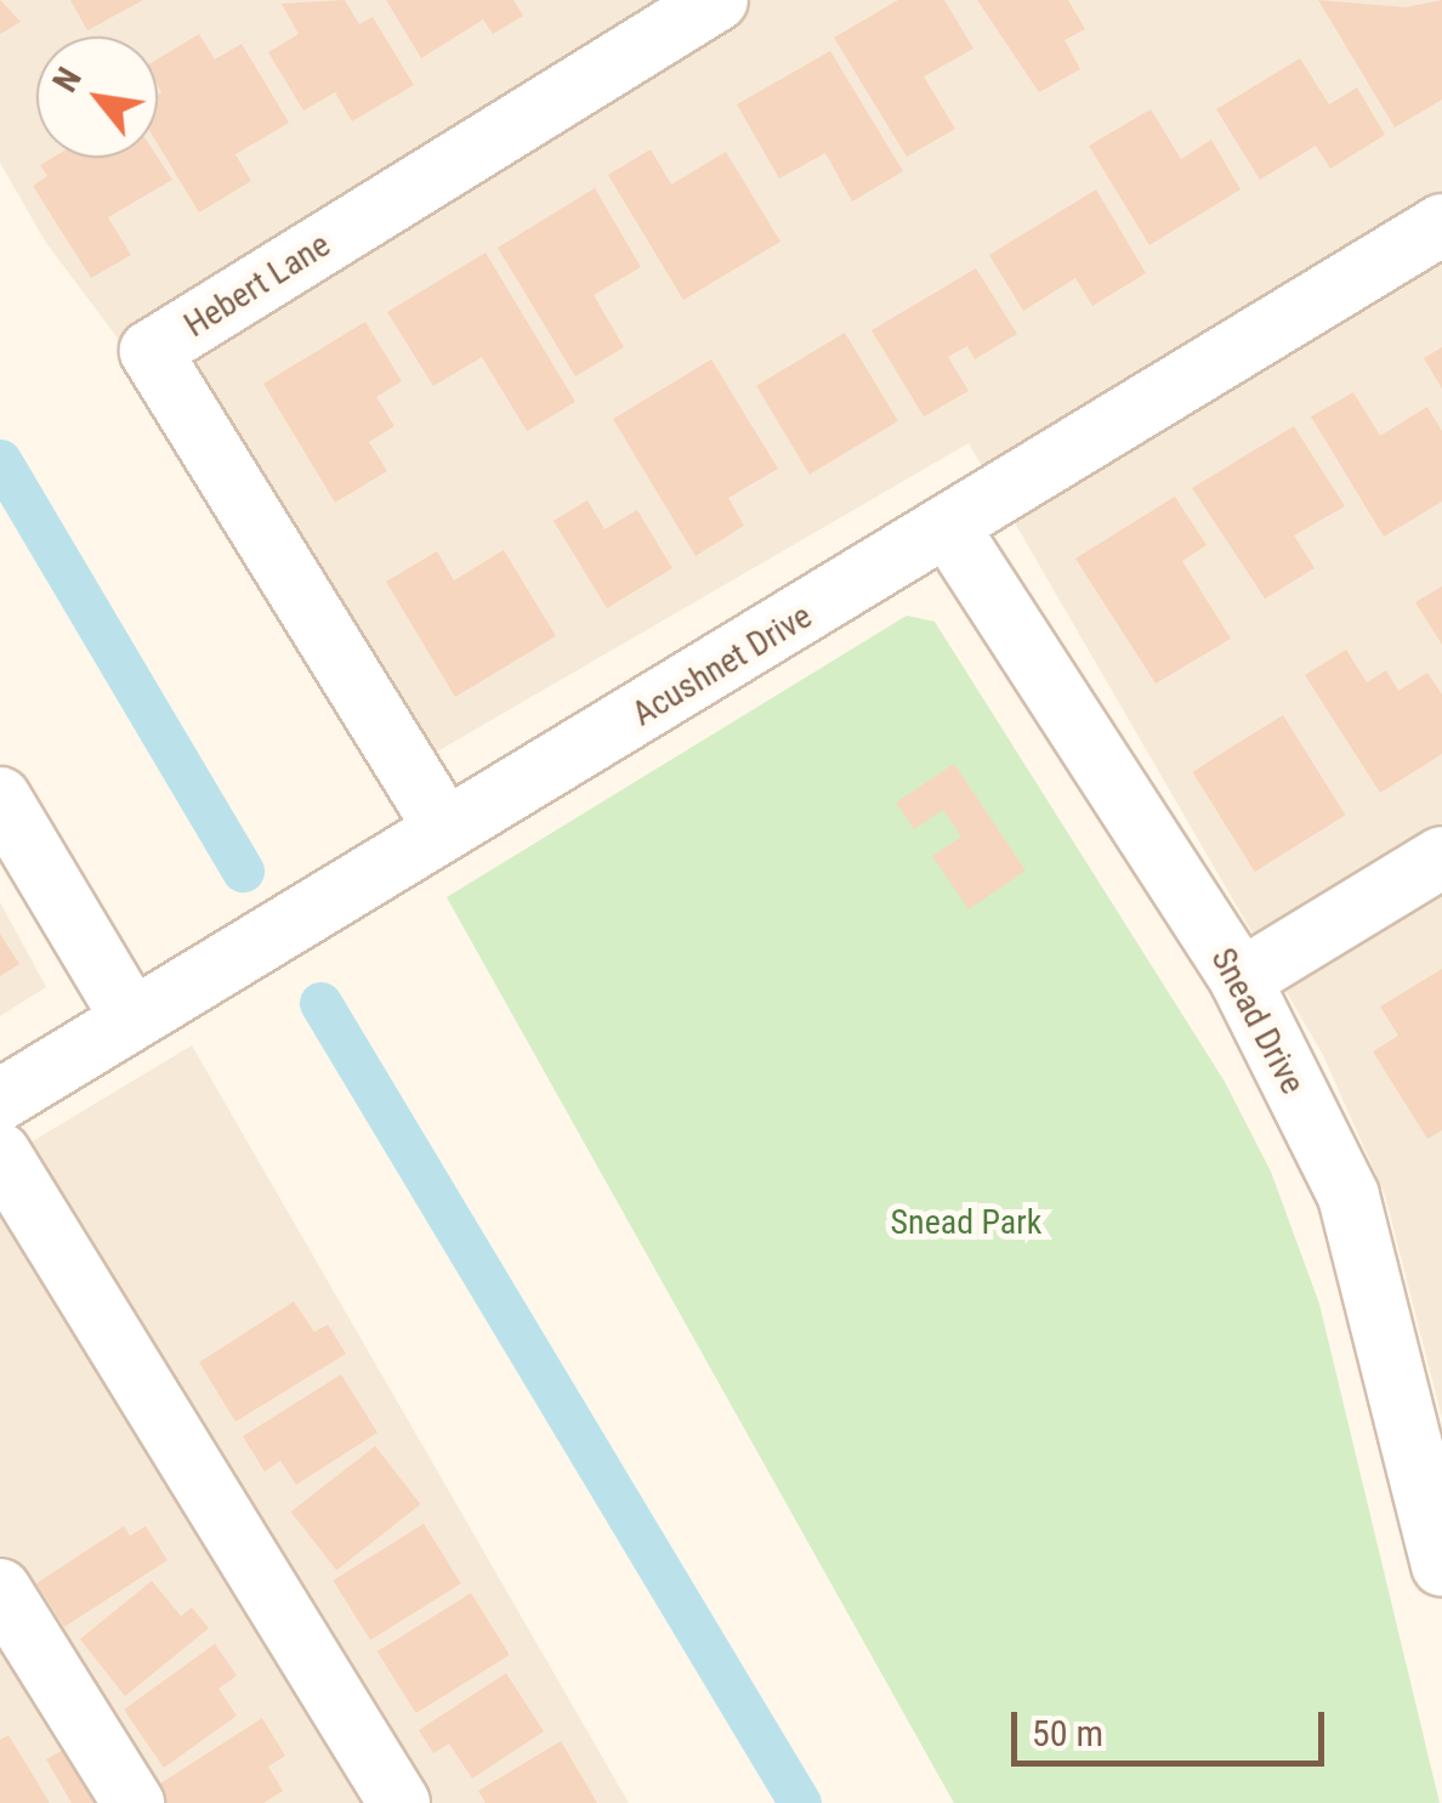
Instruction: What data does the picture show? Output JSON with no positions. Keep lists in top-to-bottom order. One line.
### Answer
{"streets":{"street":["Hebert Lane","Acushnet Drive","Snead Drive"]},"crossings":[["Hebert Lane","Acushnet Drive"],["Acushnet Drive","Snead Drive"]],"parks":["Snead Park"],"scale_bar":"50 m","north":"top left"}
